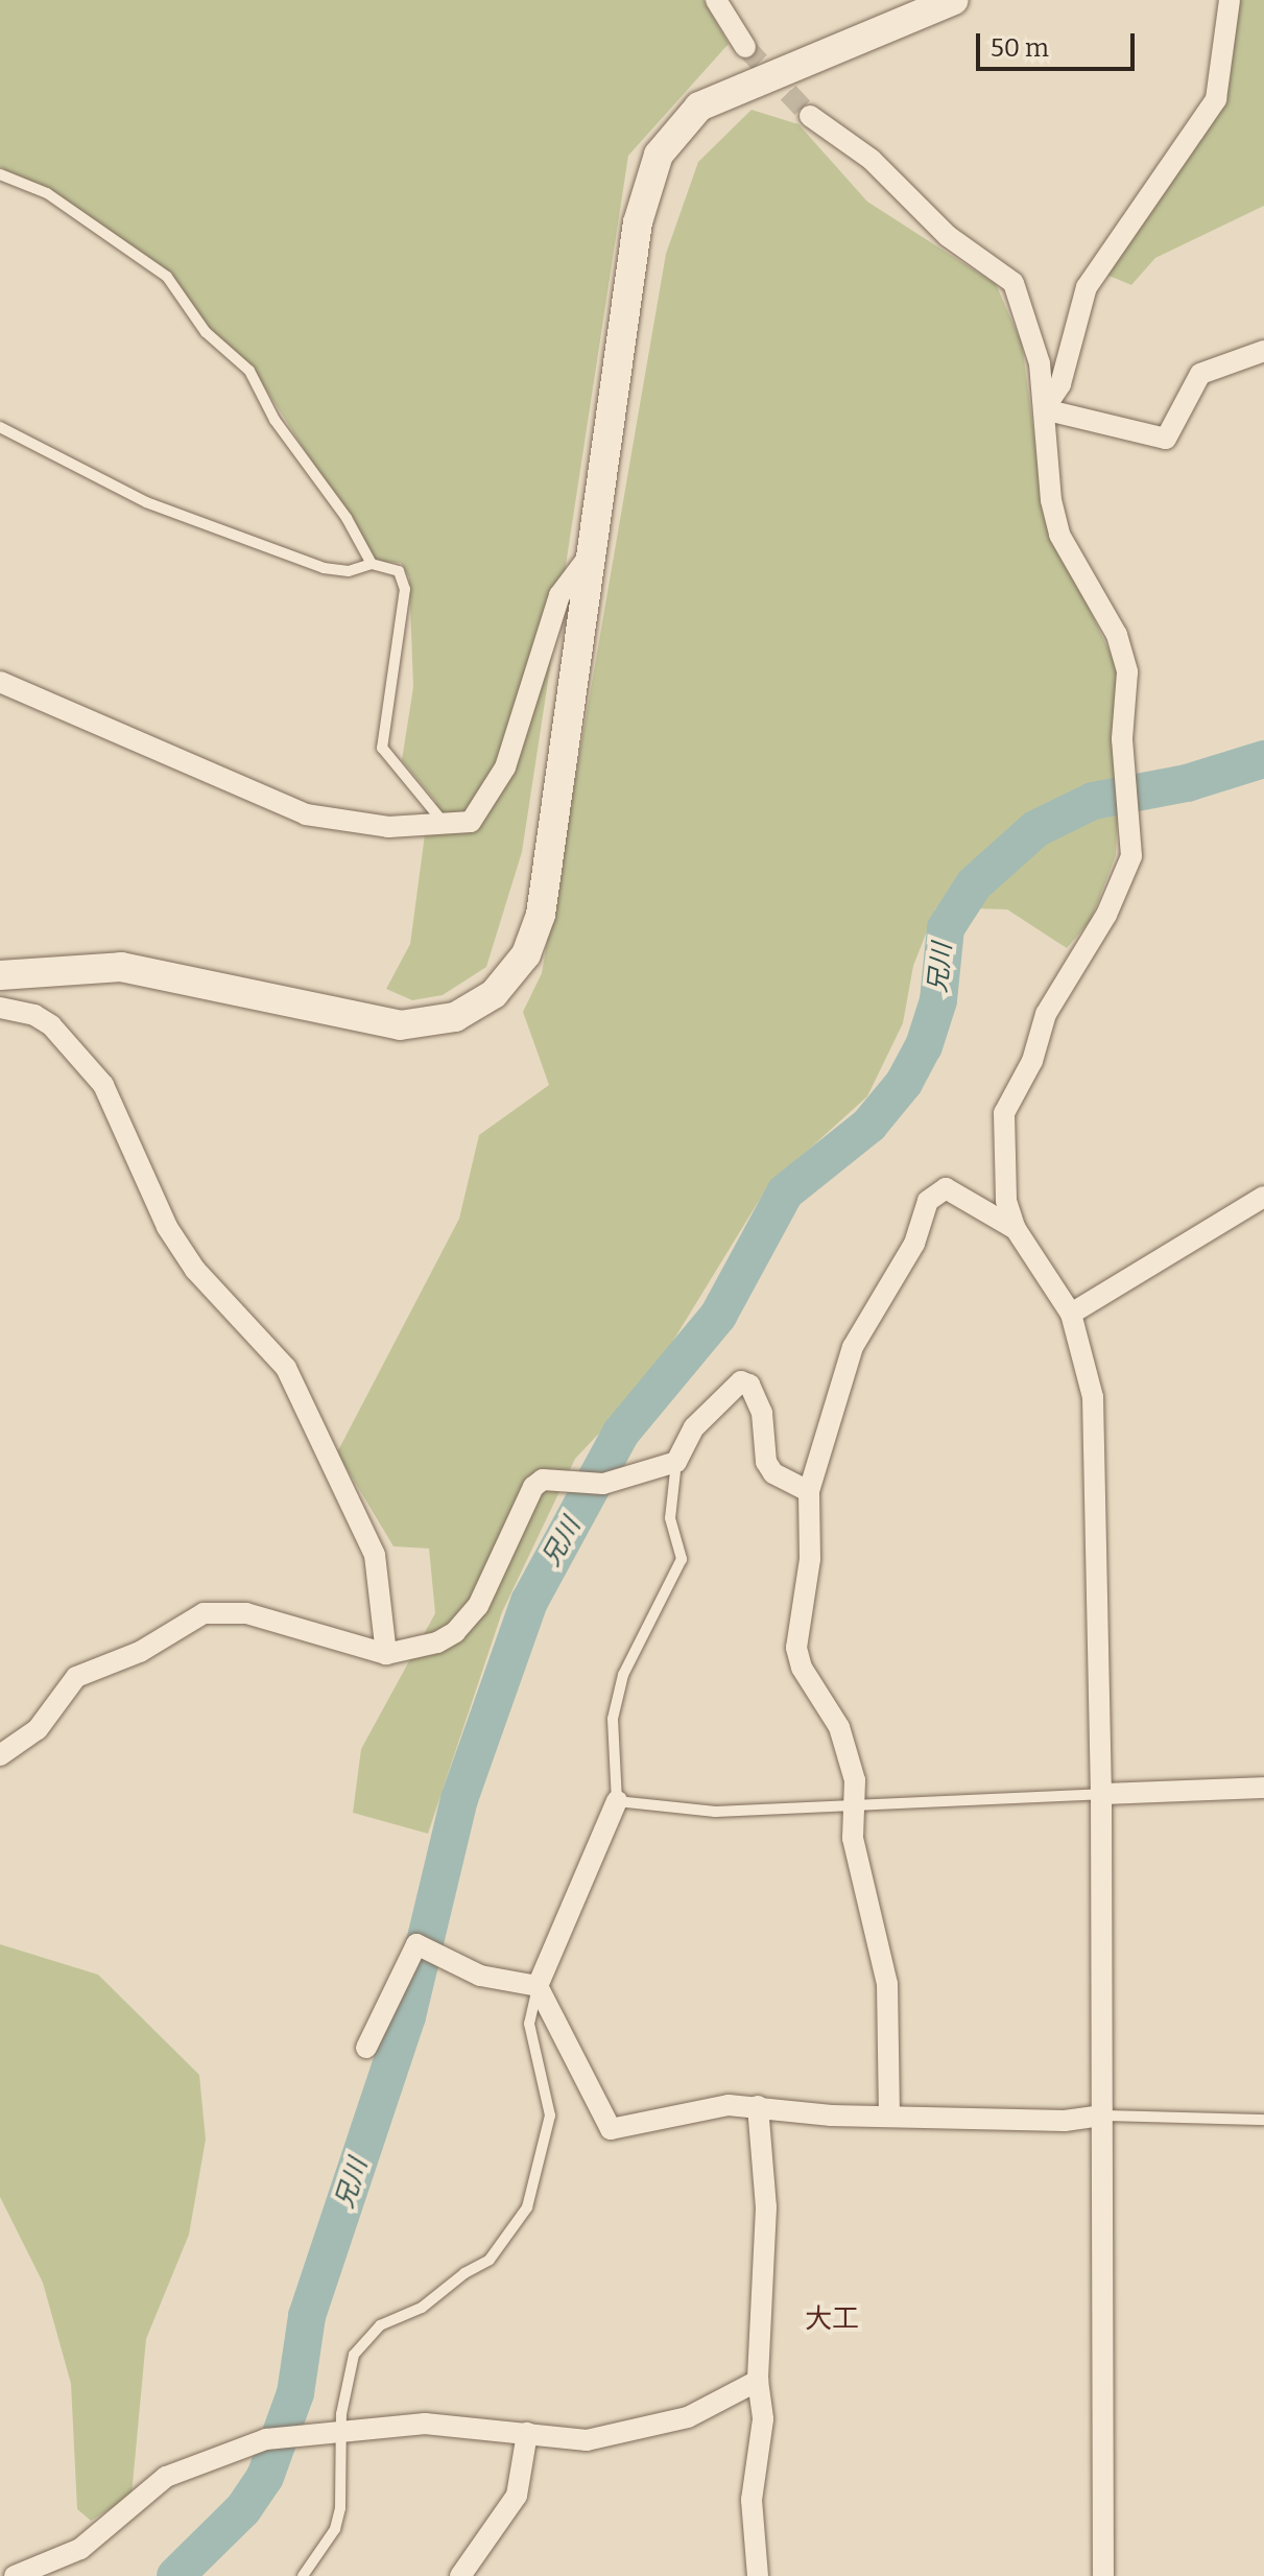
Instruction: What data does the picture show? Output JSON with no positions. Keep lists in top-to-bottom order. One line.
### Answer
{"districts":["大工"],"water":["兄川"],"scale_bar":"50 m"}
